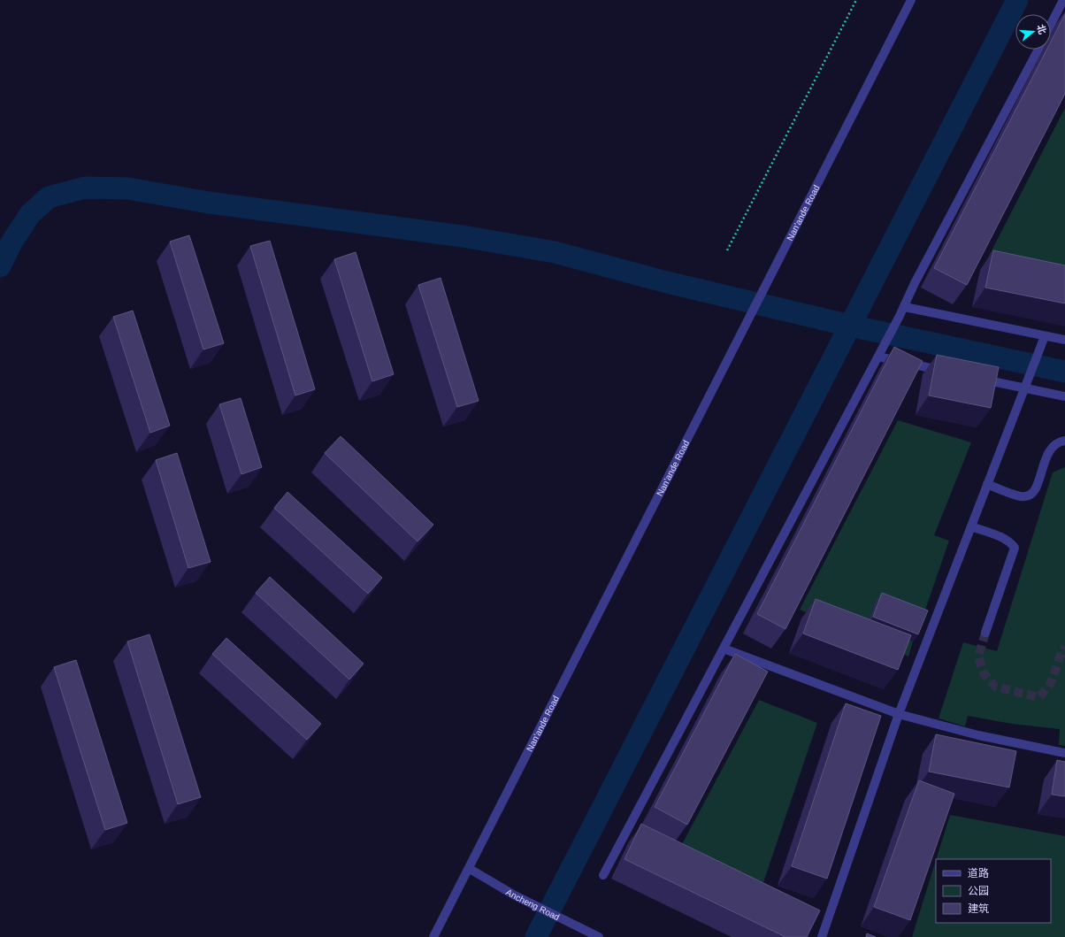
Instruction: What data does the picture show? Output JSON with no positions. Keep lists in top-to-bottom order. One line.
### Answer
{"streets":{"street":["Nan'ande Road","Ancheng Road"]},"crossings":[["Nan'ande Road","Ancheng Road"]],"legend":["道路","公园","建筑"],"north":"right"}
